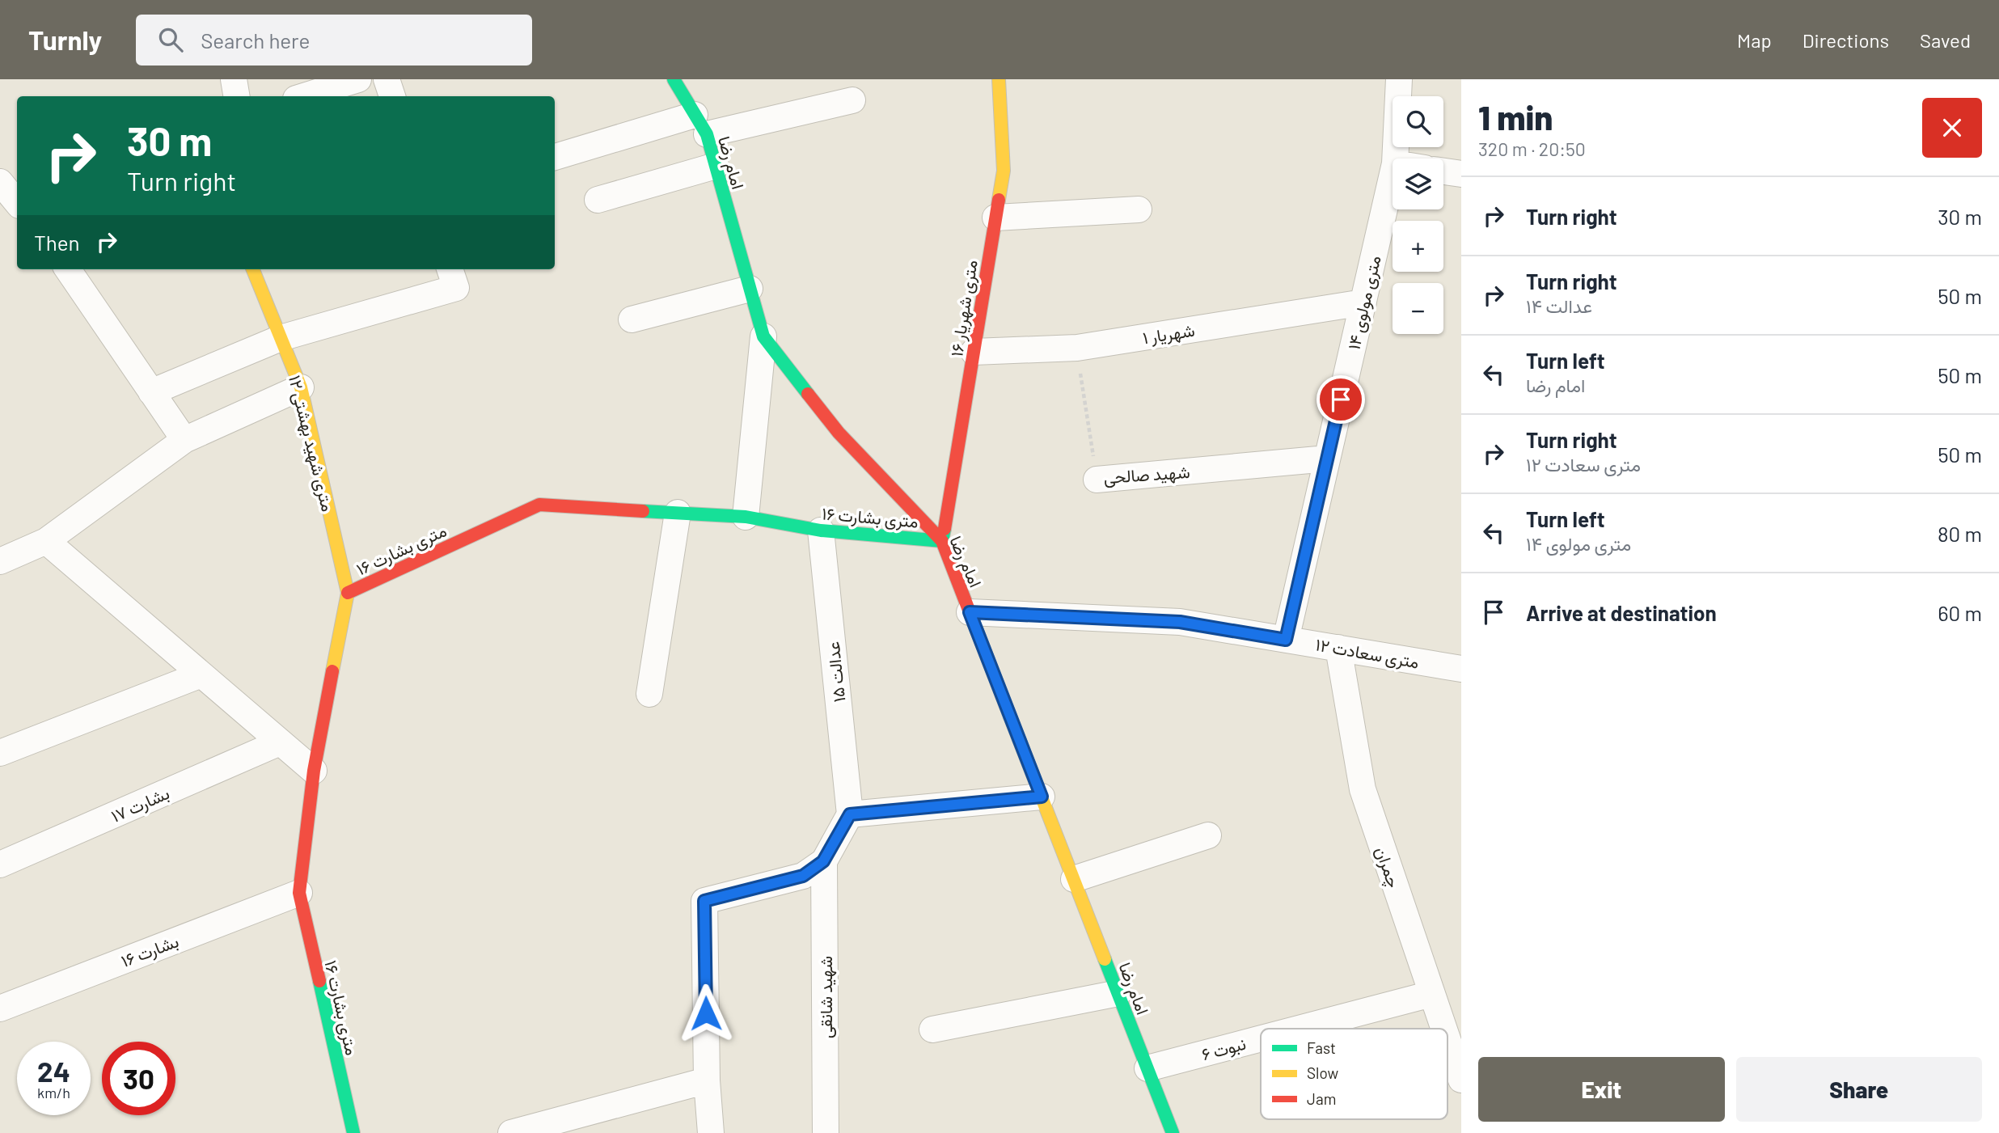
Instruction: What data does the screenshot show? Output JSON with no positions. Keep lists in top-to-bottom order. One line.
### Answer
{"streets":{"street":["امام رضا","۱۴ متری مولوی","۱۶ متری شهریار","شهریار ۱","۱۲ متری شهید بهشتی","شهید صالحی","۱۶ متری بشارت","۱۲ متری سعادت","عدالت ۱۵","بشارت ۱۷","چمران","بشارت ۱۶","شهید شانقی","نبوت ۶"]},"crossings":[["امام رضا","۱۶ متری شهریار"],["امام رضا","۱۶ متری بشارت"],["امام رضا","۱۲ متری سعادت"],["امام رضا","نبوت ۶"],["۱۴ متری مولوی","شهریار ۱"],["۱۴ متری مولوی","شهید صالحی"],["۱۴ متری مولوی","۱۲ متری سعادت"],["۱۶ متری شهریار","شهریار ۱"],["۱۶ متری شهریار","۱۶ متری بشارت"],["شهریار ۱","شهید صالحی"],["۱۲ متری شهید بهشتی","۱۶ متری بشارت"],["۱۶ متری بشارت","عدالت ۱۵"],["۱۶ متری بشارت","بشارت ۱۶"],["۱۲ متری سعادت","چمران"],["چمران","نبوت ۶"]],"legend":["Fast","Slow","Jam"],"page":{"header":"Turnly","search":"Search here","nav":["Map","Directions","Saved"],"heading":["1 min","320 m · 20:50"],"map_buttons":["+","−"],"turn":["30 m","Turn right"],"list":[{"name":"Turn right","value":"30 m"},{"name":"Turn right","note":"عدالت ۱۴","value":"50 m"},{"name":"Turn left","note":"امام رضا","value":"50 m"},{"name":"Turn right","note":"۱۲ متری سعادت","value":"50 m"},{"name":"Turn left","note":"۱۴ متری مولوی","value":"80 m"},{"name":"Arrive at destination","value":"60 m"}],"then":"Then","speed":"24 km/h","limit":"30","buttons":["Exit","Share"]}}
